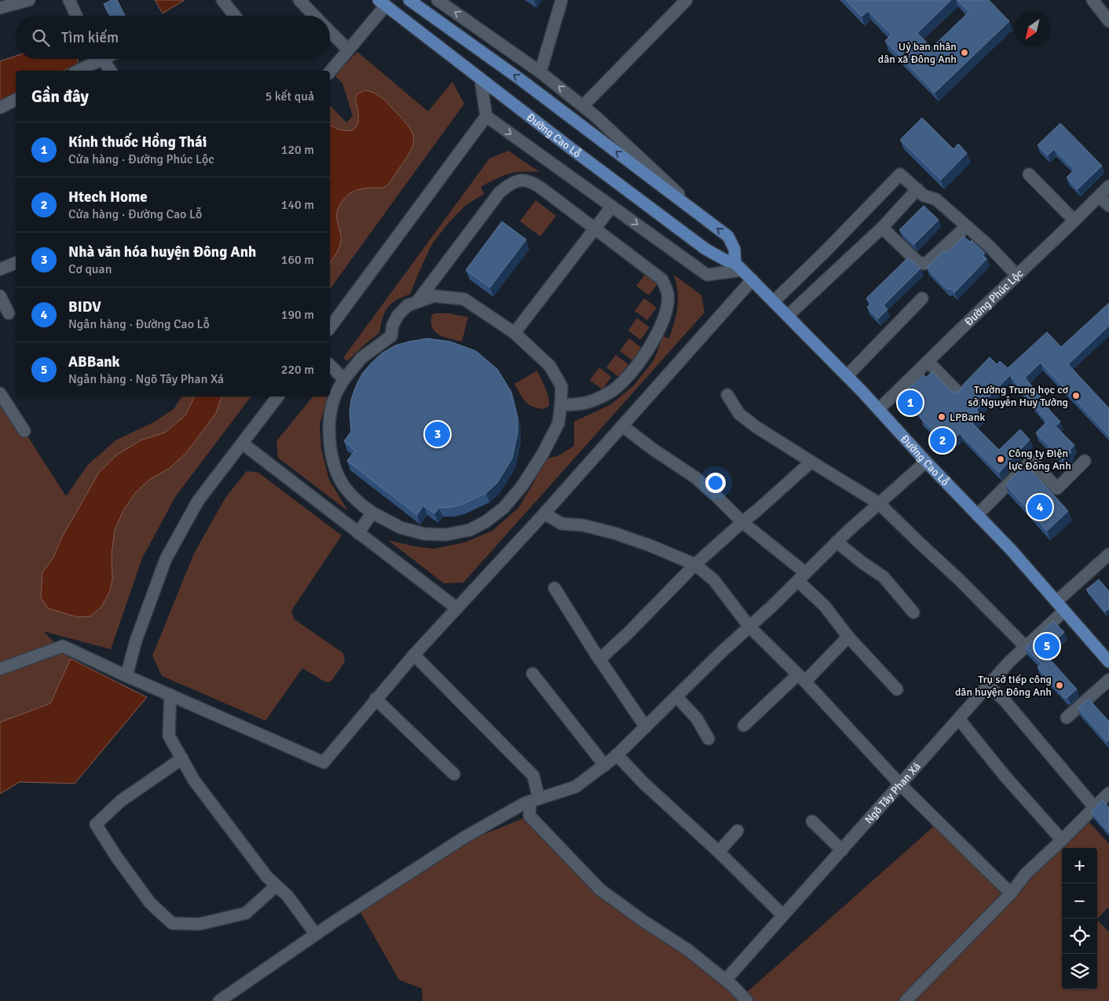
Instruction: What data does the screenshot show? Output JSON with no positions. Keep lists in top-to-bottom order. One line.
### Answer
{"streets":{"main road":["Đường Cao Lỗ"],"street":["Đường Phúc Lộc","Ngõ Tây Phan Xá"]},"crossings":[["Đường Cao Lỗ","Đường Phúc Lộc"],["Đường Cao Lỗ","Ngõ Tây Phan Xá"]],"places":["Uỷ ban nhân dân xã Đông Anh","Trường Trung học cơ sở Nguyễn Huy Tưởng","LPBank","Công ty Điện lực Đông Anh","Trụ sở tiếp công dân huyện Đông Anh"],"north":"bottom left","page":{"search":"Tìm kiếm","heading":["Gần đây","5 kết quả"],"list":[{"mark":"1","name":"Kính thuốc Hồng Thái","note":"Cửa hàng · Đường Phúc Lộc","value":"120 m"},{"mark":"2","name":"Htech Home","note":"Cửa hàng · Đường Cao Lỗ","value":"140 m"},{"mark":"3","name":"Nhà văn hóa huyện Đông Anh","note":"Cơ quan","value":"160 m"},{"mark":"4","name":"BIDV","note":"Ngân hàng · Đường Cao Lỗ","value":"190 m"},{"mark":"5","name":"ABBank","note":"Ngân hàng · Ngõ Tây Phan Xá","value":"220 m"}],"pins":["1","3","2","4","5"],"map_buttons":["+","−"]}}
